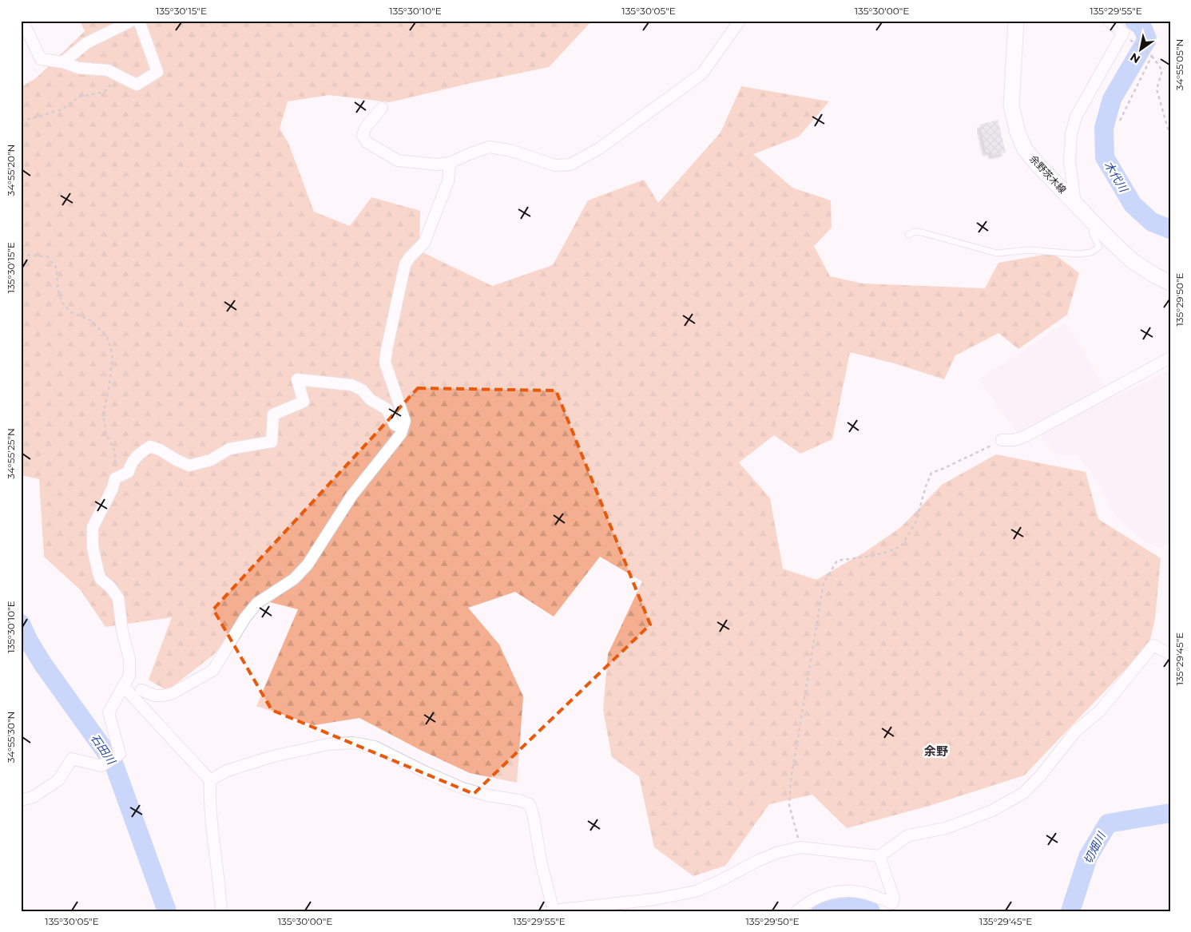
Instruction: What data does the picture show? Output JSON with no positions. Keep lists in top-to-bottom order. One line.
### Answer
{"streets":{"main road":["余野茨木線"]},"districts":["余野"],"water":["木代川","石田川","切畑川"],"north":"bottom left","coordinates":["135°30'15\"E","135°30'10\"E","135°30'05\"E","135°30'00\"E","135°29'55\"E","34°55'05\"N","34°55'20\"N","135°29'50\"E","34°55'25\"N","135°29'45\"E","34°55'30\"N"]}
